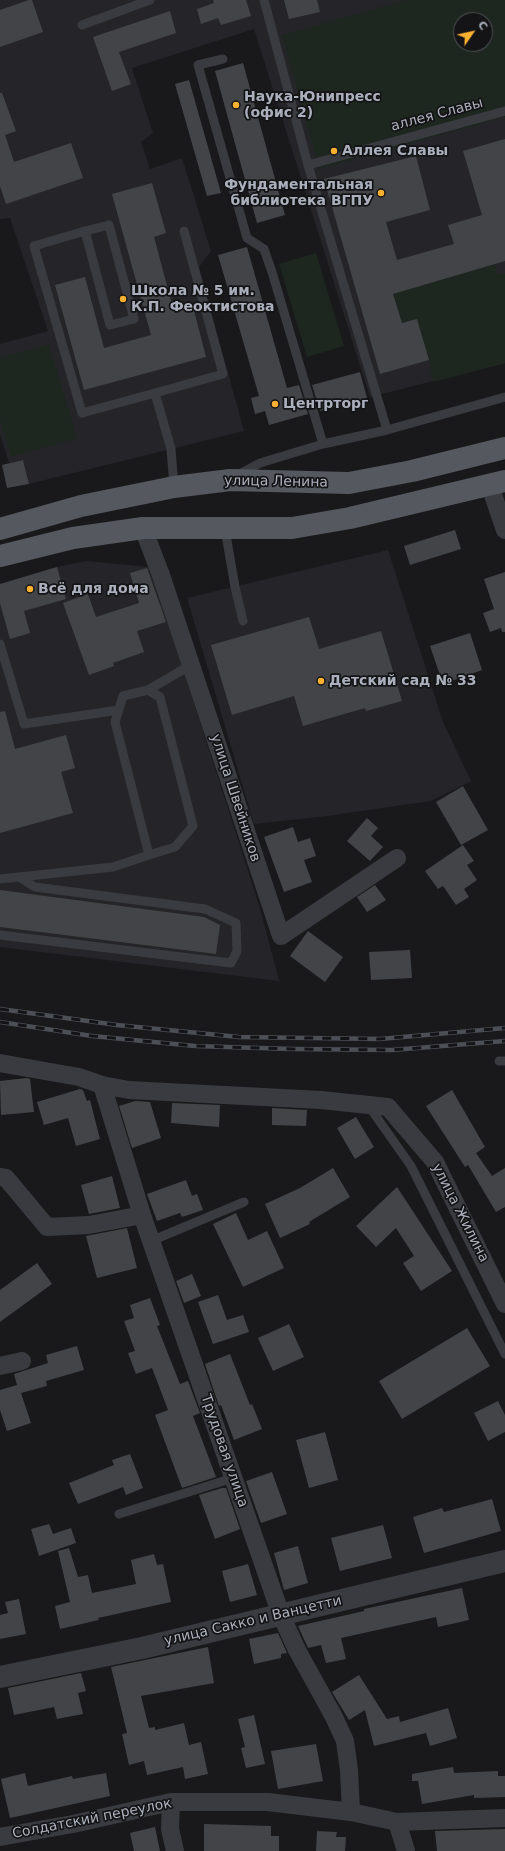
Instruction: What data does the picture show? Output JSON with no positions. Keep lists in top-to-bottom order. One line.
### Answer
{"streets":{"main road":["улица Ленина"],"street":["улица Швейников","улица Жилина","Трудовая улица","улица Сакко и Ванцетти","Солдатский переулок"],"lane":["аллея Славы"]},"crossings":[["улица Жилина","Трудовая улица"],["Трудовая улица","улица Сакко и Ванцетти"],["Трудовая улица","Солдатский переулок"]],"places":["Наука-Юнипресс (офис 2)","Аллея Славы","Фундаментальная библиотека ВГПУ","Школа № 5 им. К.П. Феоктистова","Центрторг","Всё для дома","Детский сад № 33"],"north":"top right"}
